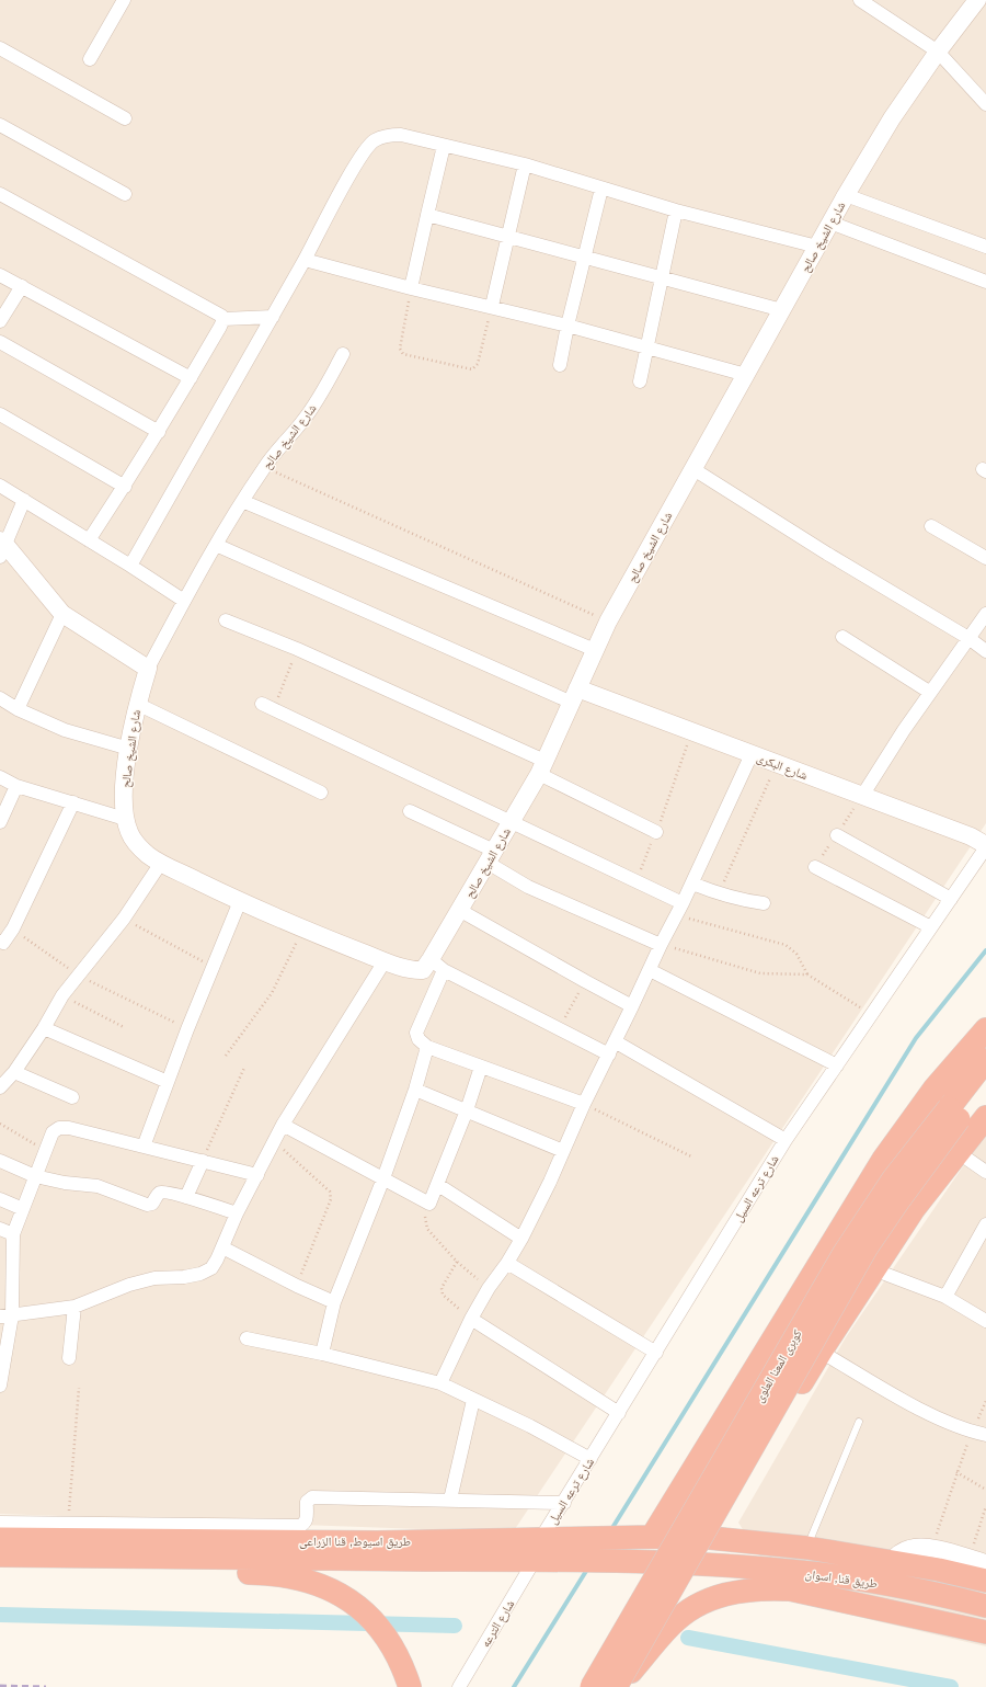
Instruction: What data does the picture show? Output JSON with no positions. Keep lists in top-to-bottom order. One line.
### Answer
{"streets":{"highway":["كوبرى المعنا العلوى","طريق اسيوط, قنا الزراعى","طريق قنا, اسوان"],"street":["شارع الشيخ صالح","شارع البكرى","شارع ترعه السيل","شارع الترعه"]},"crossings":[["شارع الشيخ صالح","شارع البكرى"],["شارع البكرى","شارع ترعه السيل"],["شارع ترعه السيل","طريق اسيوط, قنا الزراعى"],["طريق اسيوط, قنا الزراعى","طريق قنا, اسوان"],["طريق اسيوط, قنا الزراعى","شارع الترعه"]]}
